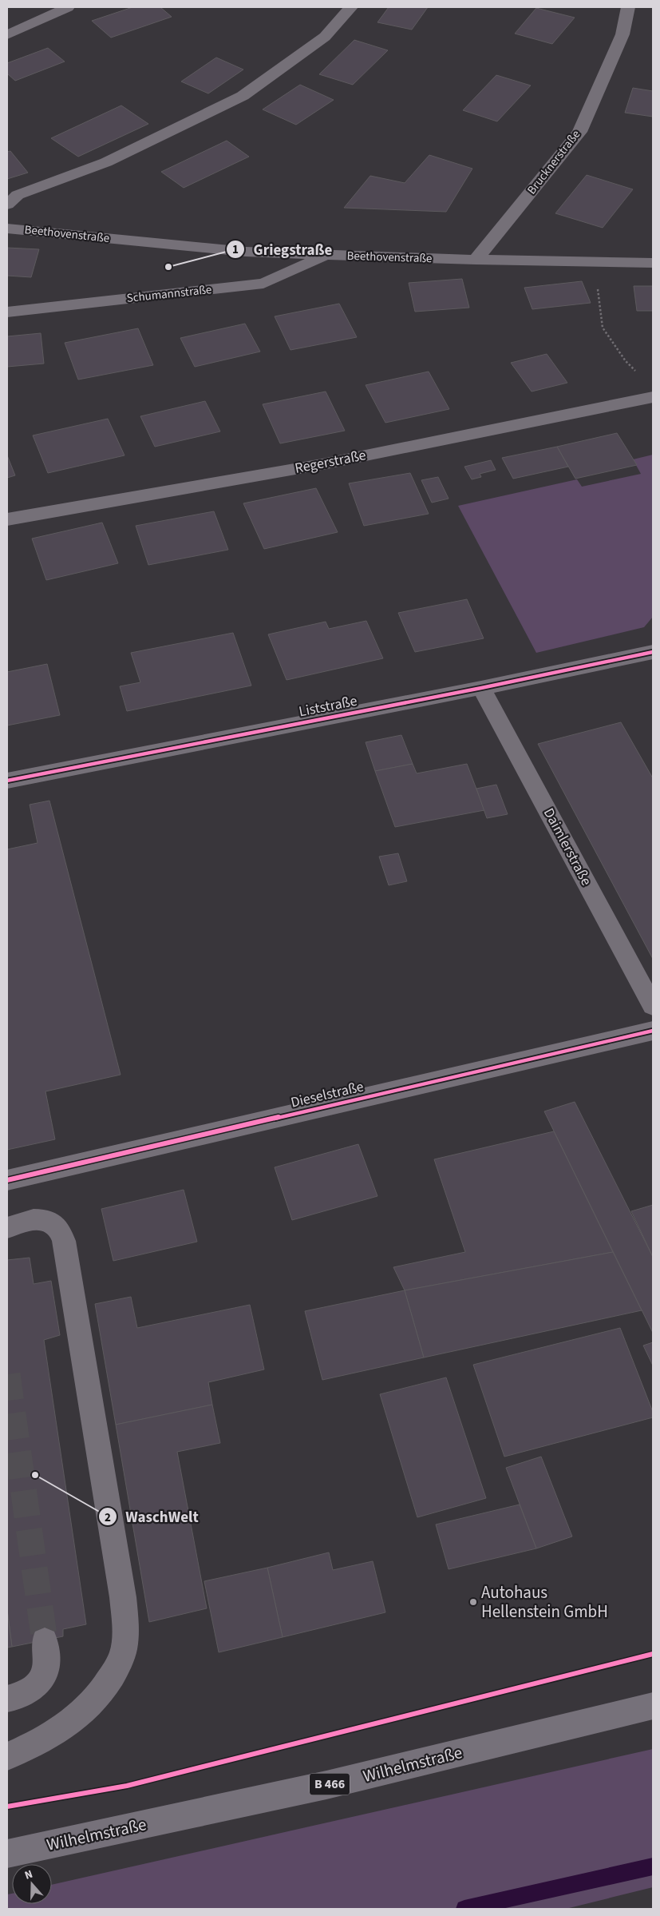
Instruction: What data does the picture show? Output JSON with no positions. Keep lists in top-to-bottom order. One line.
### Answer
{"streets":{"main road":["Wilhelmstraße","B 466"],"street":["Brucknerstraße","Beethovenstraße","Schumannstraße","Regerstraße","Liststraße","Daimlerstraße","Dieselstraße"]},"crossings":[["Brucknerstraße","Beethovenstraße"],["Beethovenstraße","Schumannstraße"],["Liststraße","Daimlerstraße"]],"places":["Griegstraße","WaschWelt","Autohaus Hellenstein GmbH"],"north":"top"}
